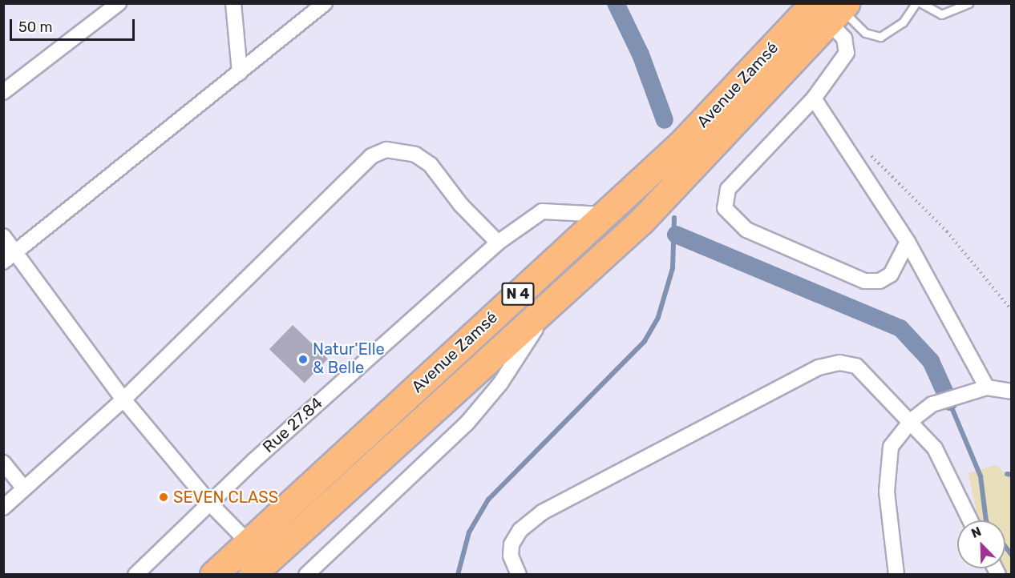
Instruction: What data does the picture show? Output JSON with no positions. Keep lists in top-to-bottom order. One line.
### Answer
{"streets":{"highway":["Avenue Zamsé","N 4"],"street":["Rue 27.84"]},"crossings":[["Avenue Zamsé","Rue 27.84"]],"places":["Natur'Elle & Belle","SEVEN CLASS"],"scale_bar":"50 m","north":"top left"}
